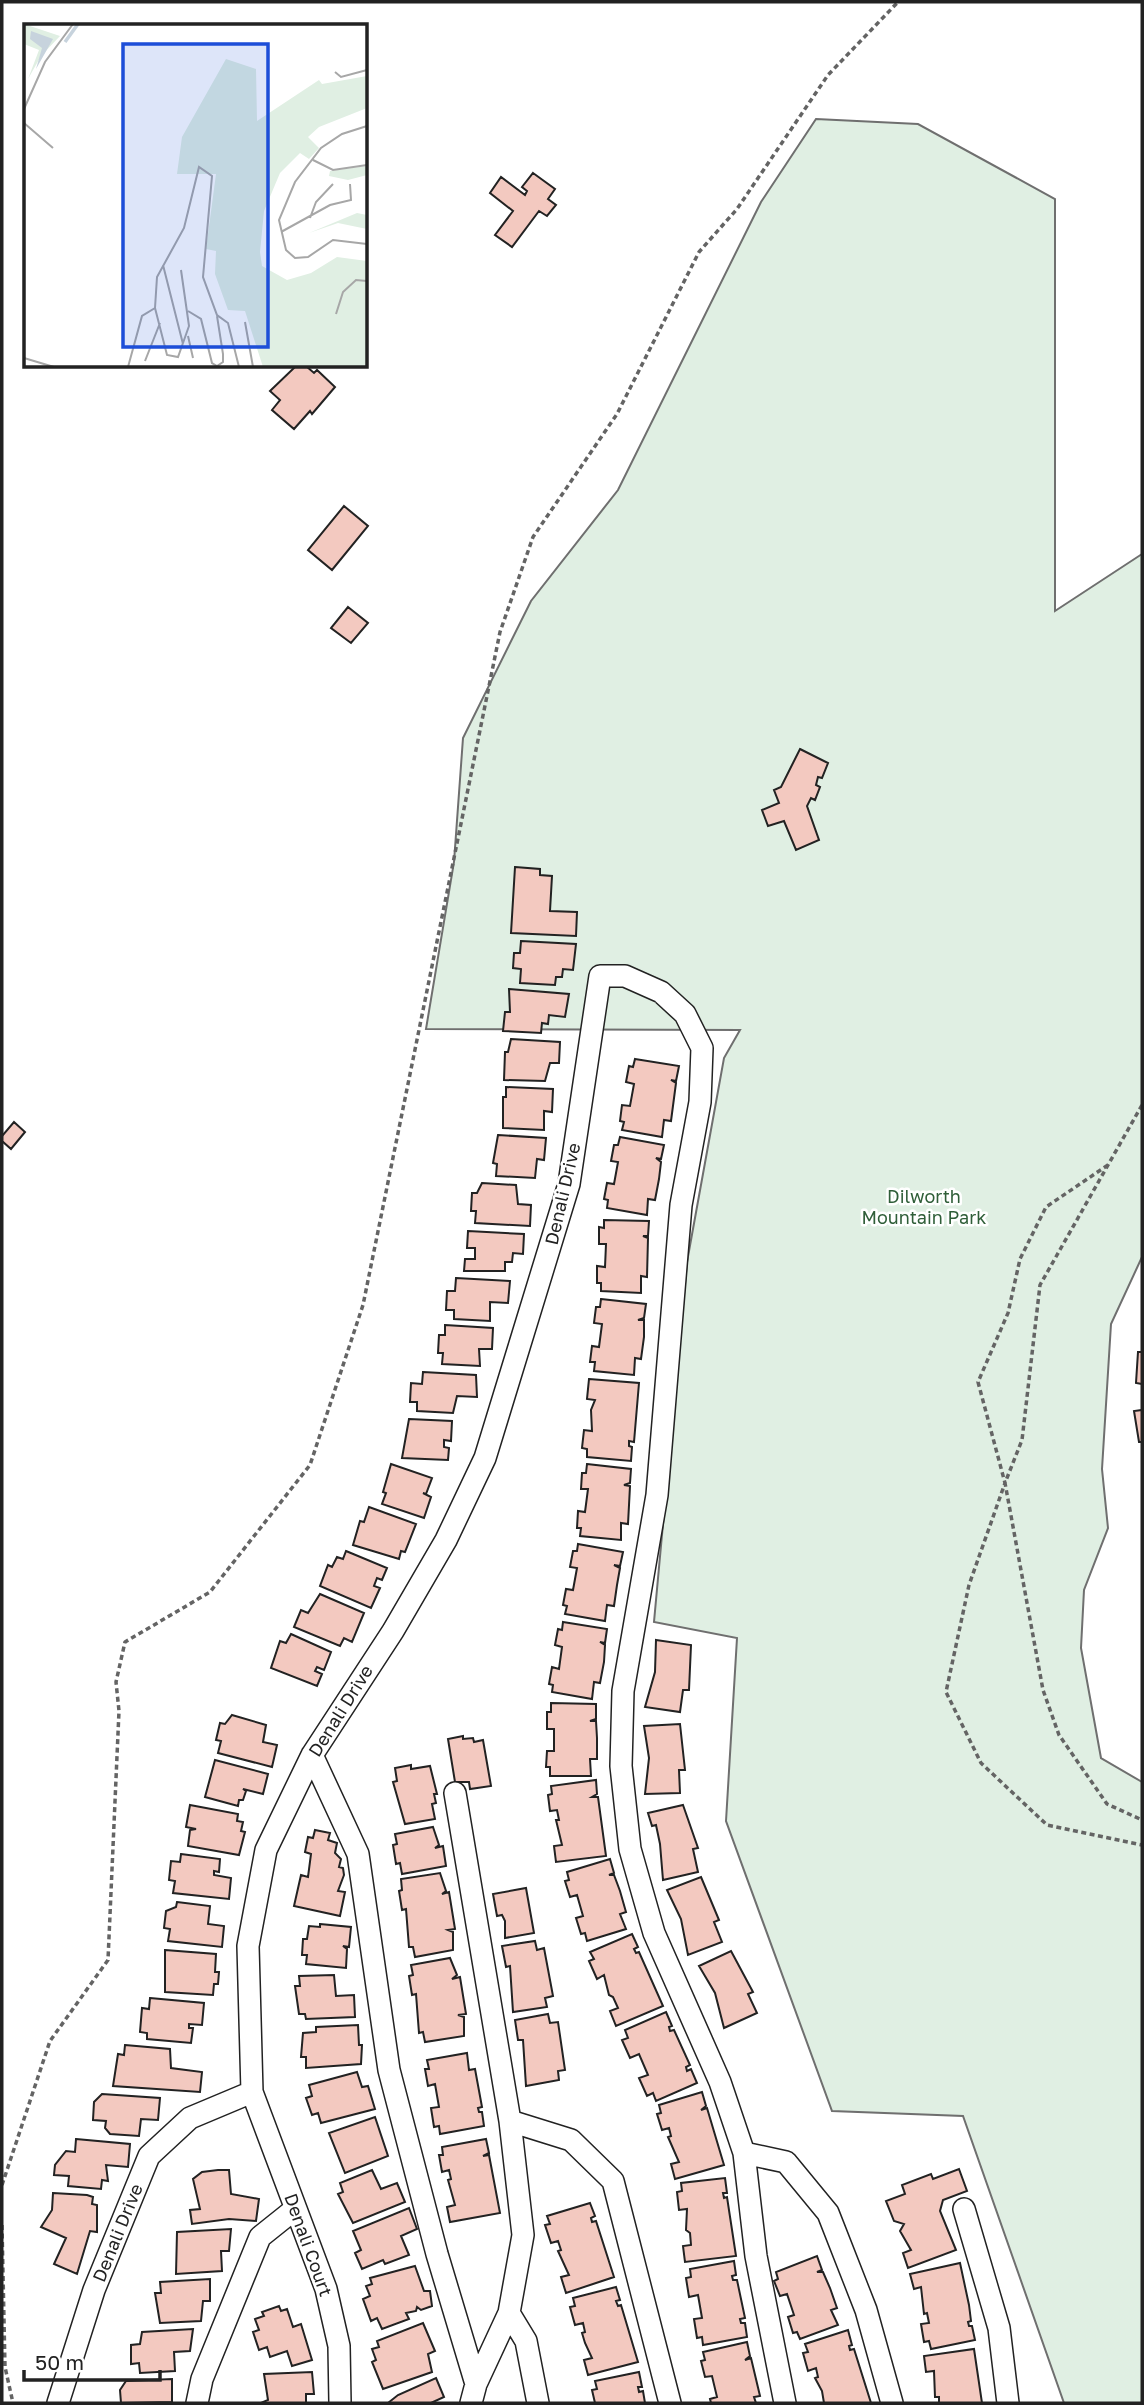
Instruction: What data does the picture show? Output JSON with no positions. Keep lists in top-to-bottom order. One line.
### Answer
{"streets":{"street":["Denali Drive","Denali Court"]},"crossings":[["Denali Drive","Denali Court"]],"parks":["Dilworth Mountain Park"],"scale_bar":"50 m"}
